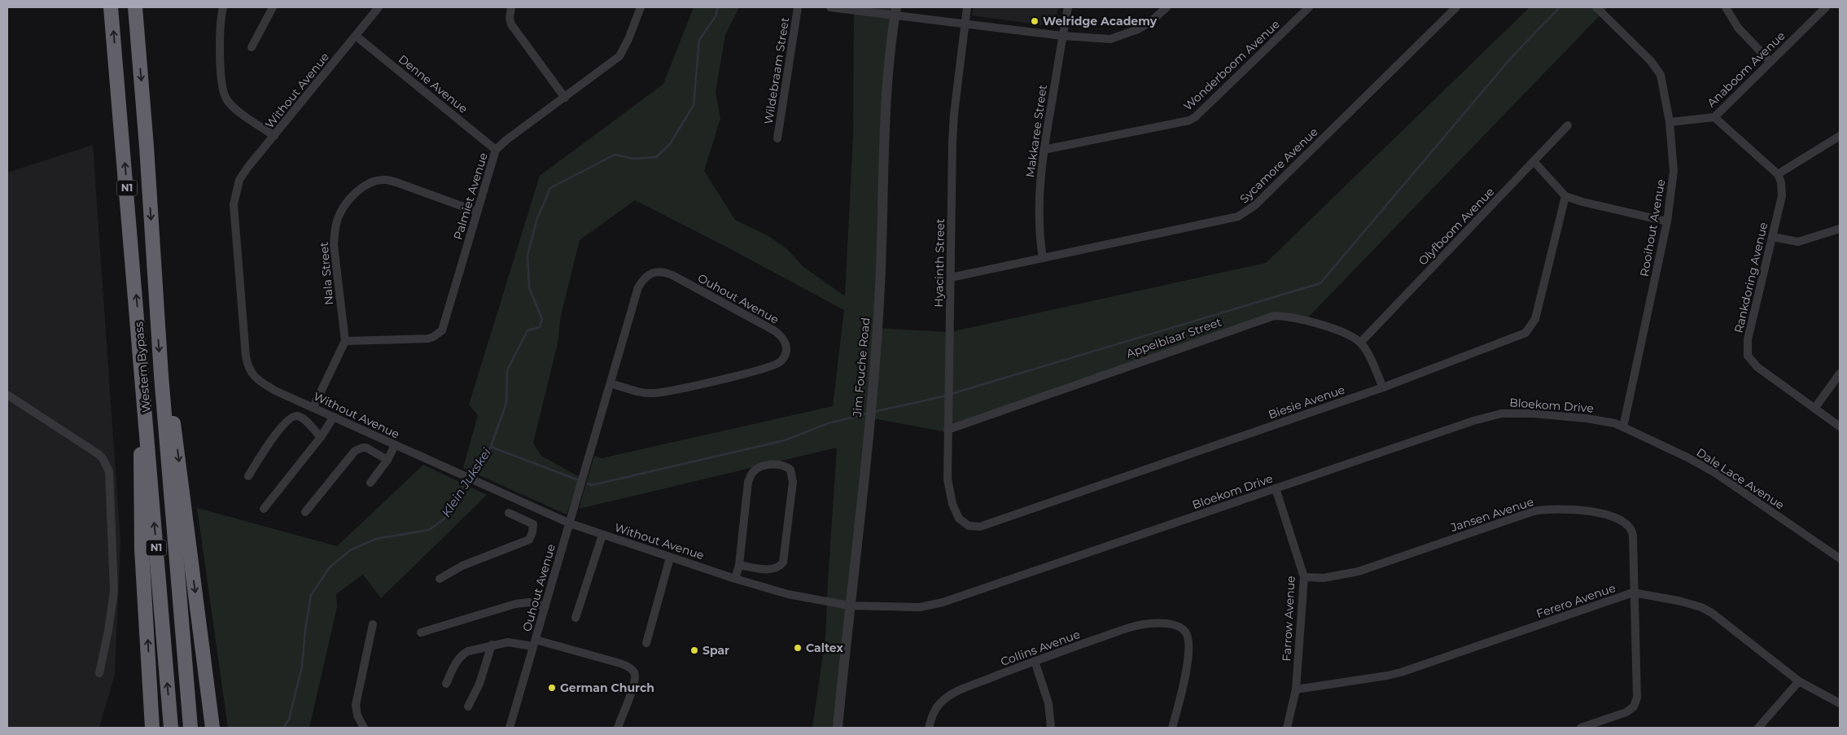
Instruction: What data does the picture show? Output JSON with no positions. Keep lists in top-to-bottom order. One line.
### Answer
{"streets":{"highway":["N1","Western Bypass"],"street":["Wonderboom Avenue","Anaboom Avenue","Wildebraam Street","Denne Avenue","Without Avenue","Makkaree Street","Sycamore Avenue","Palmiet Avenue","Olyfboom Avenue","Rooihout Avenue","Hyacinth Street","Nala Street","Rankdoring Avenue","Ouhout Avenue","Appelblaar Street","Jim Fouche Road","Biesie Avenue","Bloekom Drive","Dale Lace Avenue","Jansen Avenue","Ferero Avenue","Farrow Avenue","Collins Avenue"]},"crossings":[["Wonderboom Avenue","Makkaree Street"],["Anaboom Avenue","Rooihout Avenue"],["Denne Avenue","Without Avenue"],["Denne Avenue","Palmiet Avenue"],["Without Avenue","Ouhout Avenue"],["Without Avenue","Jim Fouche Road"],["Without Avenue","Bloekom Drive"],["Makkaree Street","Sycamore Avenue"],["Sycamore Avenue","Hyacinth Street"],["Palmiet Avenue","Nala Street"],["Olyfboom Avenue","Appelblaar Street"],["Rooihout Avenue","Bloekom Drive"],["Rooihout Avenue","Dale Lace Avenue"],["Hyacinth Street","Appelblaar Street"],["Hyacinth Street","Biesie Avenue"],["Jim Fouche Road","Bloekom Drive"],["Bloekom Drive","Dale Lace Avenue"],["Bloekom Drive","Farrow Avenue"],["Jansen Avenue","Ferero Avenue"],["Jansen Avenue","Farrow Avenue"],["Ferero Avenue","Farrow Avenue"]],"water":["Klein Jukskei"],"places":["Welridge Academy","Caltex","Spar","German Church"]}
